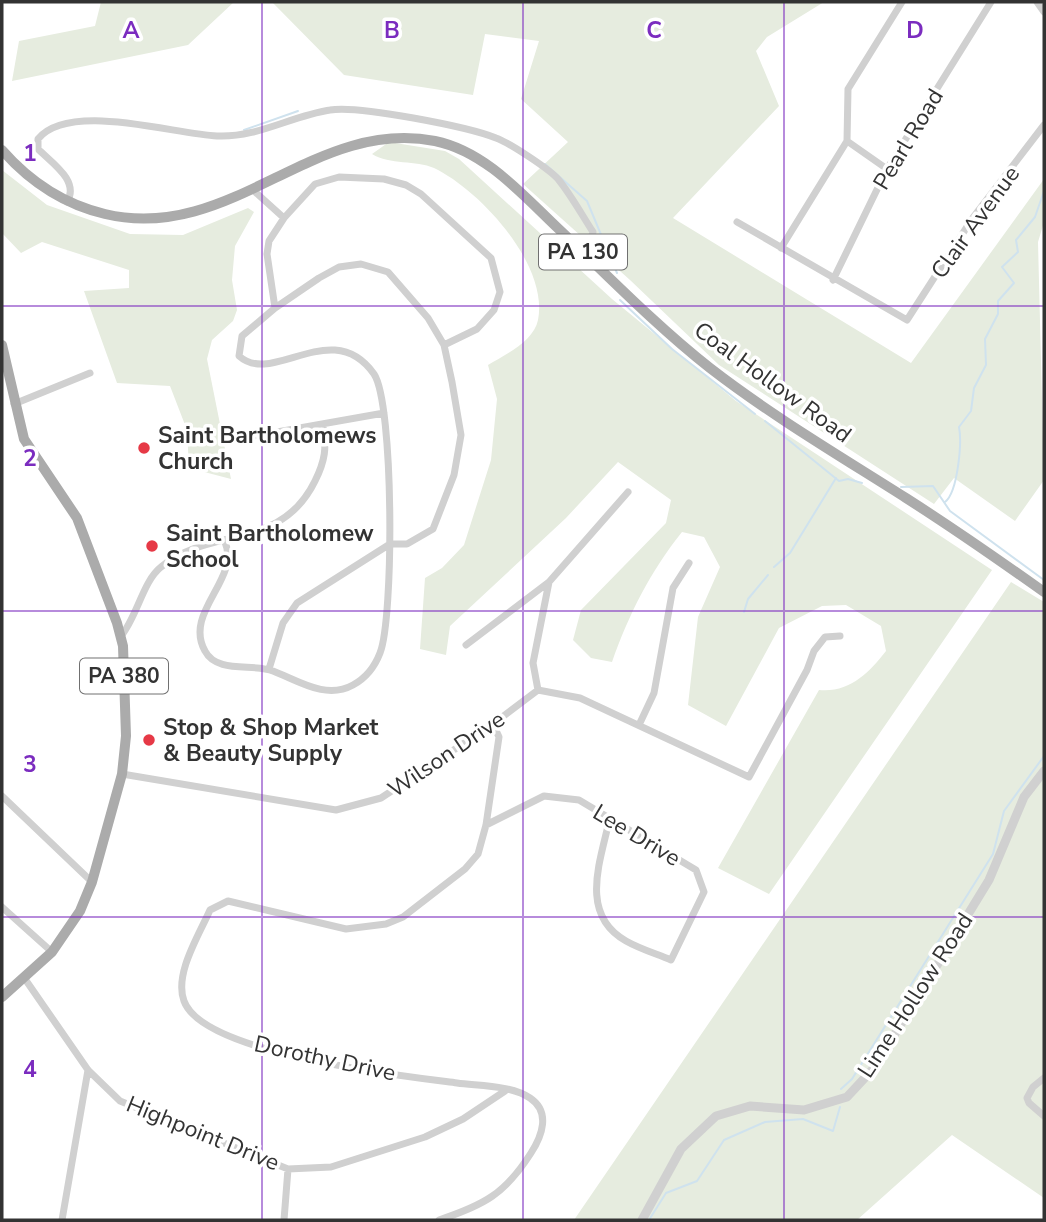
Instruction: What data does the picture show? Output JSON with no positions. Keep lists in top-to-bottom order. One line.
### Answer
{"streets":{"main road":["PA 130","Coal Hollow Road","PA 380"],"street":["Pearl Road","Clair Avenue","Wilson Drive","Lee Drive","Lime Hollow Road","Dorothy Drive","Highpoint Drive"]},"crossings":[["Pearl Road","Clair Avenue"],["PA 130","Coal Hollow Road"],["PA 380","Wilson Drive"],["PA 380","Highpoint Drive"],["Wilson Drive","Dorothy Drive"],["Lee Drive","Dorothy Drive"],["Dorothy Drive","Highpoint Drive"]],"places":["Saint Bartholomews Church","Saint Bartholomew School","Stop & Shop Market & Beauty Supply"],"grid":{"columns":["A","B","C","D"],"rows":["1","2","3","4"]}}
